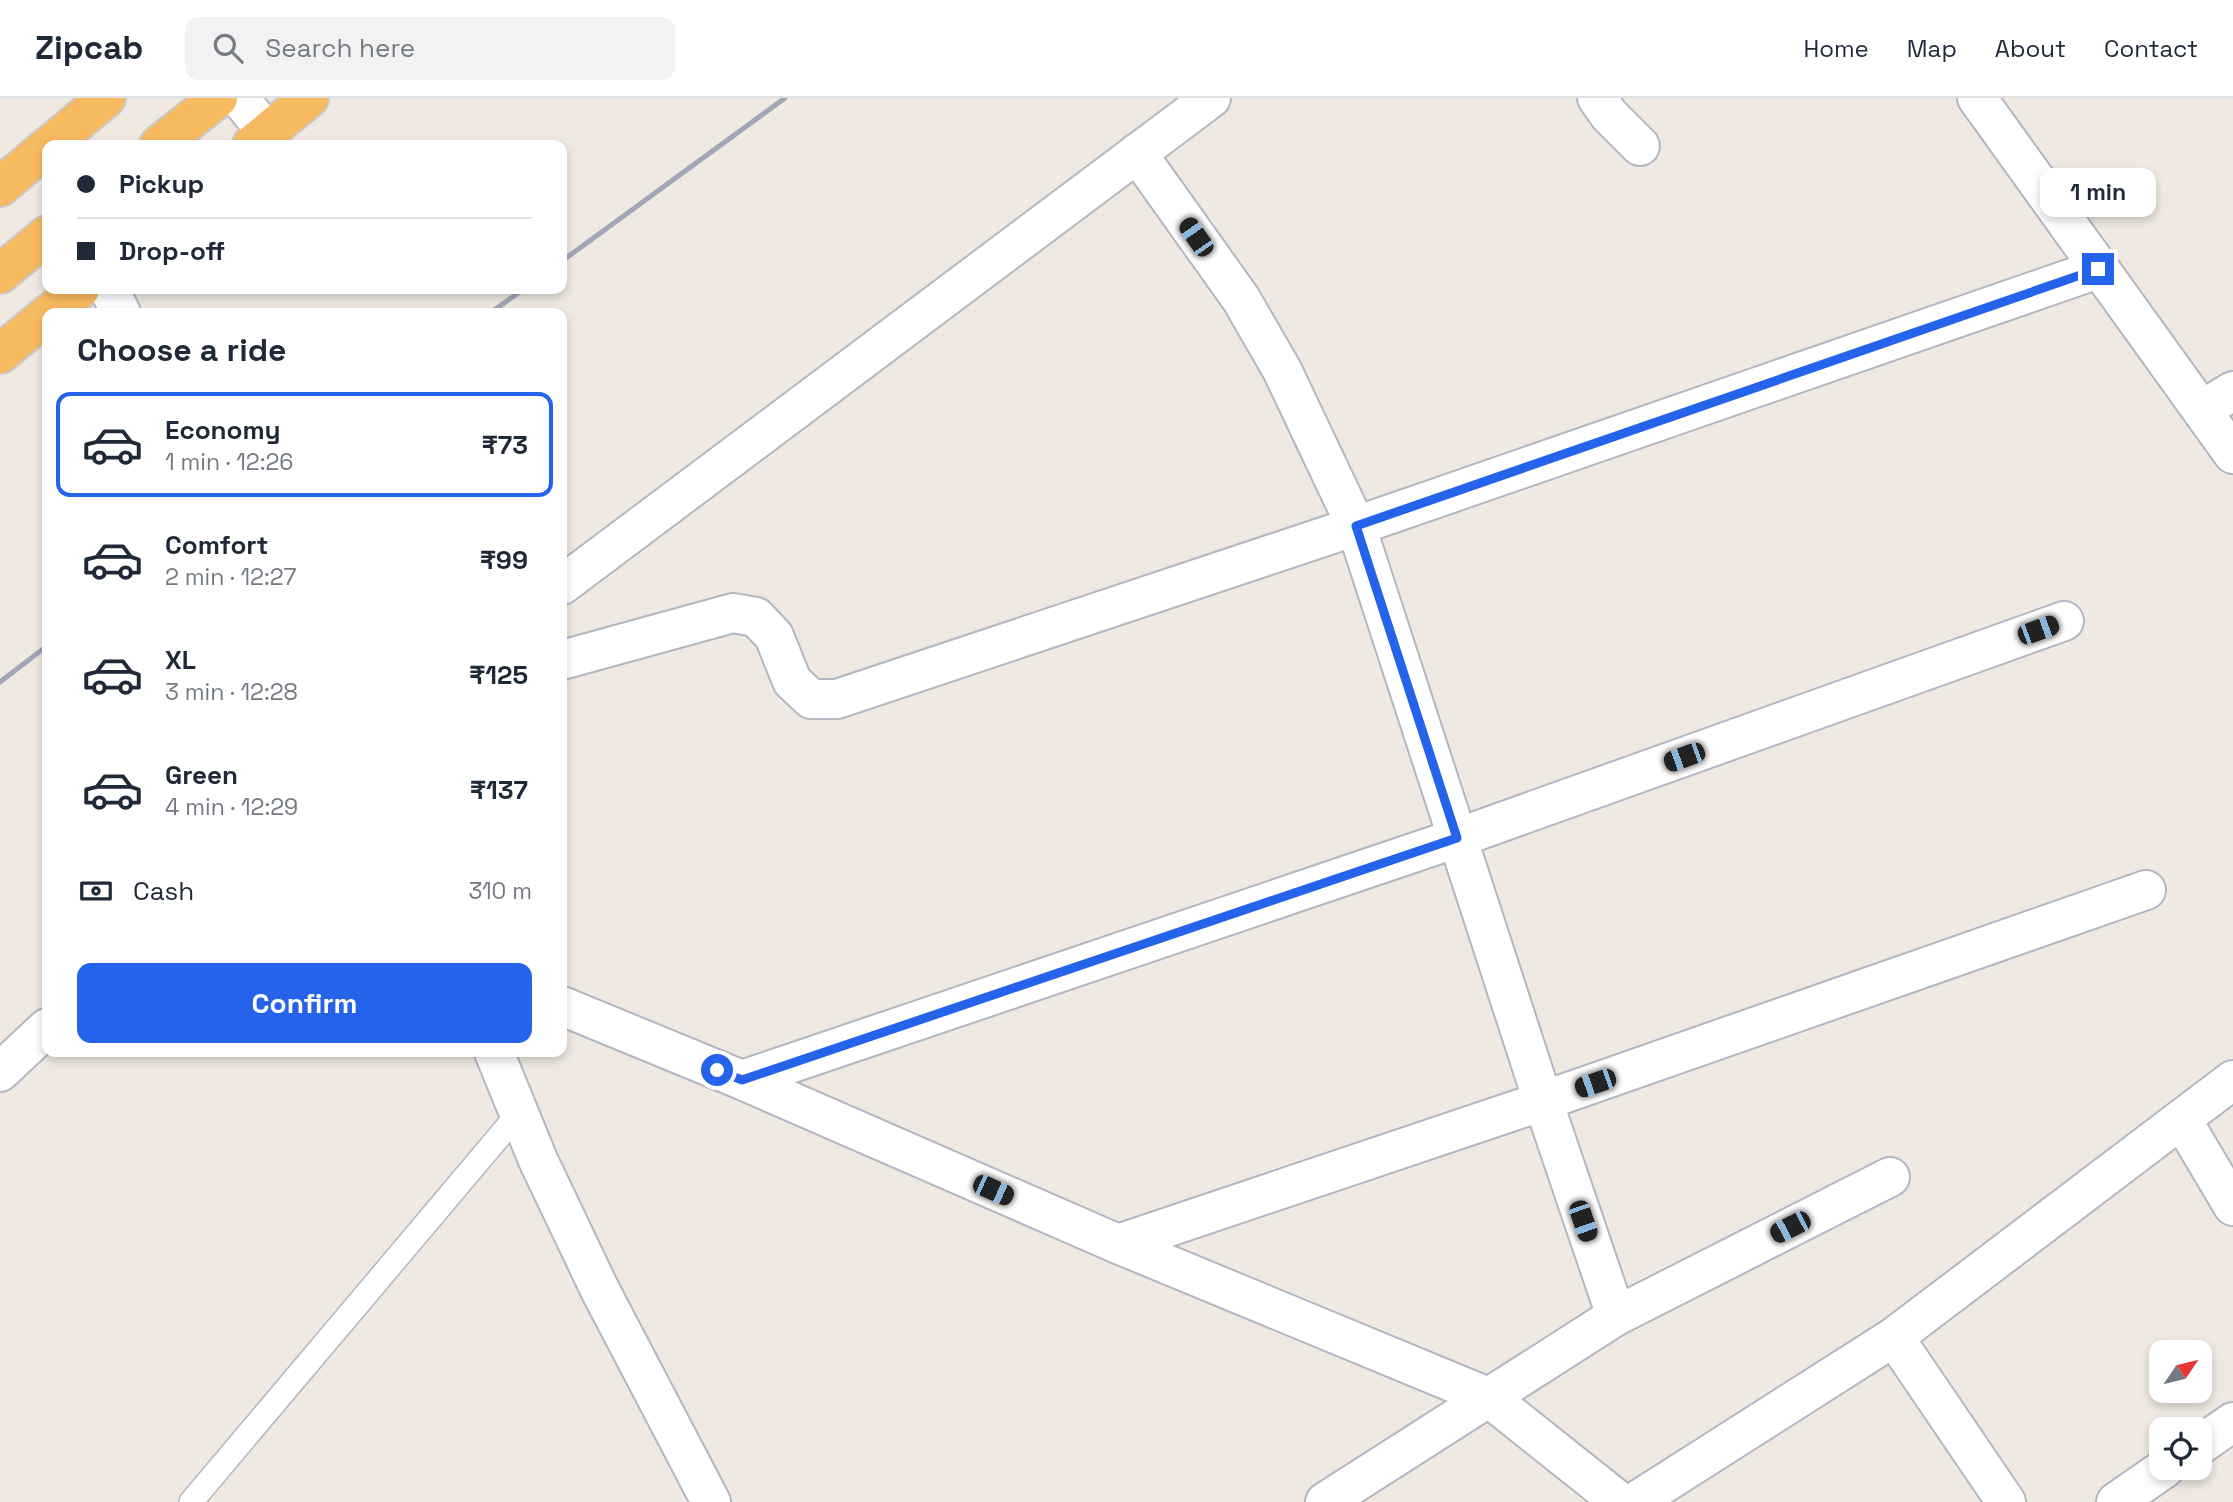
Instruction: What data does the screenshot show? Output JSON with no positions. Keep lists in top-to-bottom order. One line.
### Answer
{"north":"top right","page":{"header":"Zipcab","search":"Search here","nav":["Home","Map","About","Contact"],"banner":["Pickup","Drop-off"],"bubble":"1 min","heading":"Choose a ride","list":[{"name":"Economy","note":"1 min · 12:26","value":"₹73"},{"name":"Comfort","note":"2 min · 12:27","value":"₹99"},{"name":"XL","note":"3 min · 12:28","value":"₹125"},{"name":"Green","note":"4 min · 12:29","value":"₹137"}],"pay":["Cash","310 m"],"buttons":"Confirm"}}
